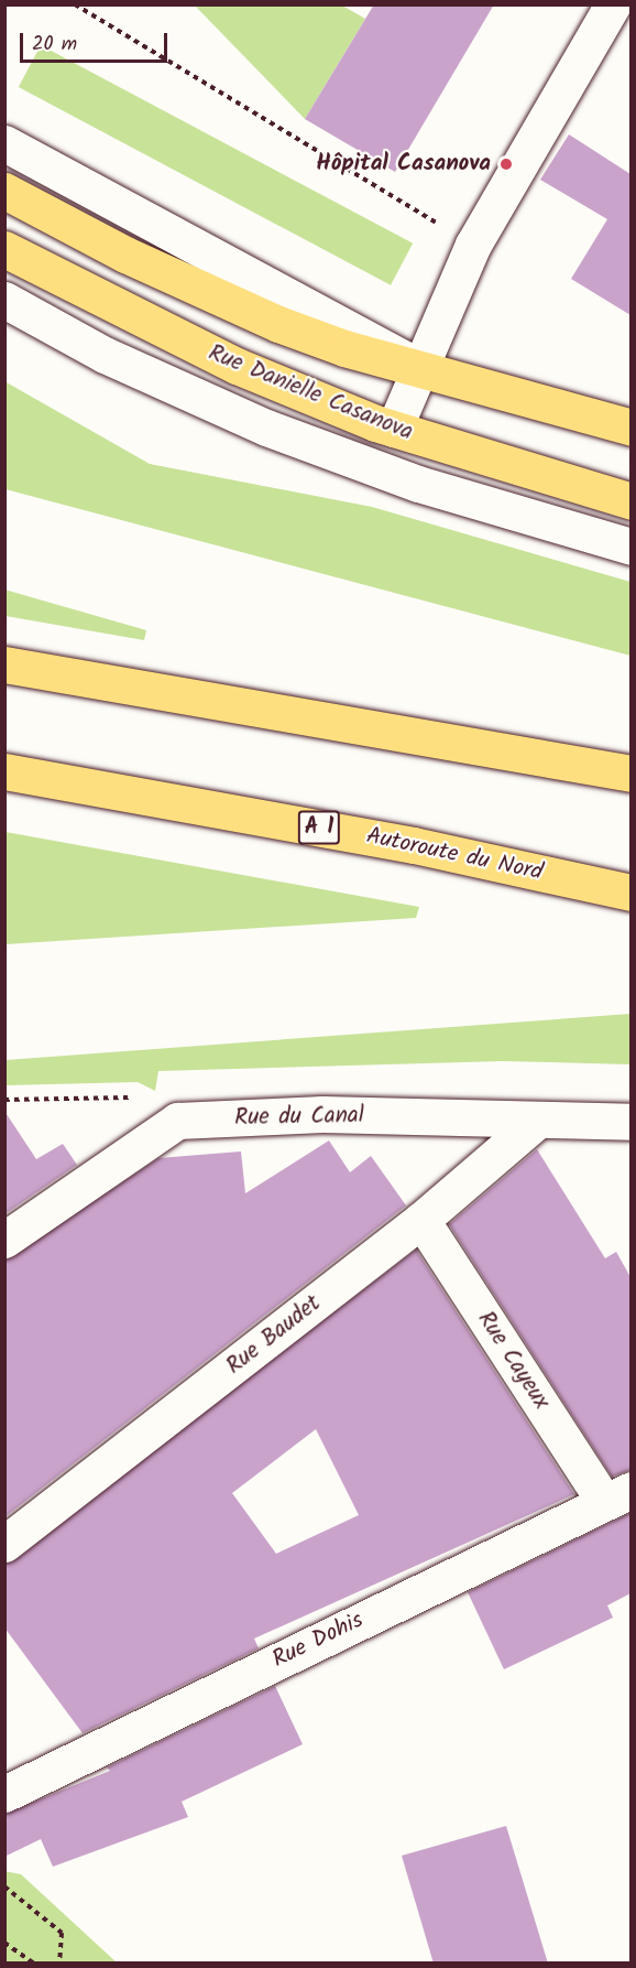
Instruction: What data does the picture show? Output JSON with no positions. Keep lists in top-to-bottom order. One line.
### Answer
{"streets":{"main road":["Rue Danielle Casanova","A 1","Autoroute du Nord"],"street":["Rue du Canal","Rue Baudet","Rue Cayeux","Rue Dohis"]},"crossings":[["Rue du Canal","Rue Baudet"],["Rue Baudet","Rue Cayeux"],["Rue Cayeux","Rue Dohis"]],"places":["Hôpital Casanova"],"scale_bar":"20 m"}
